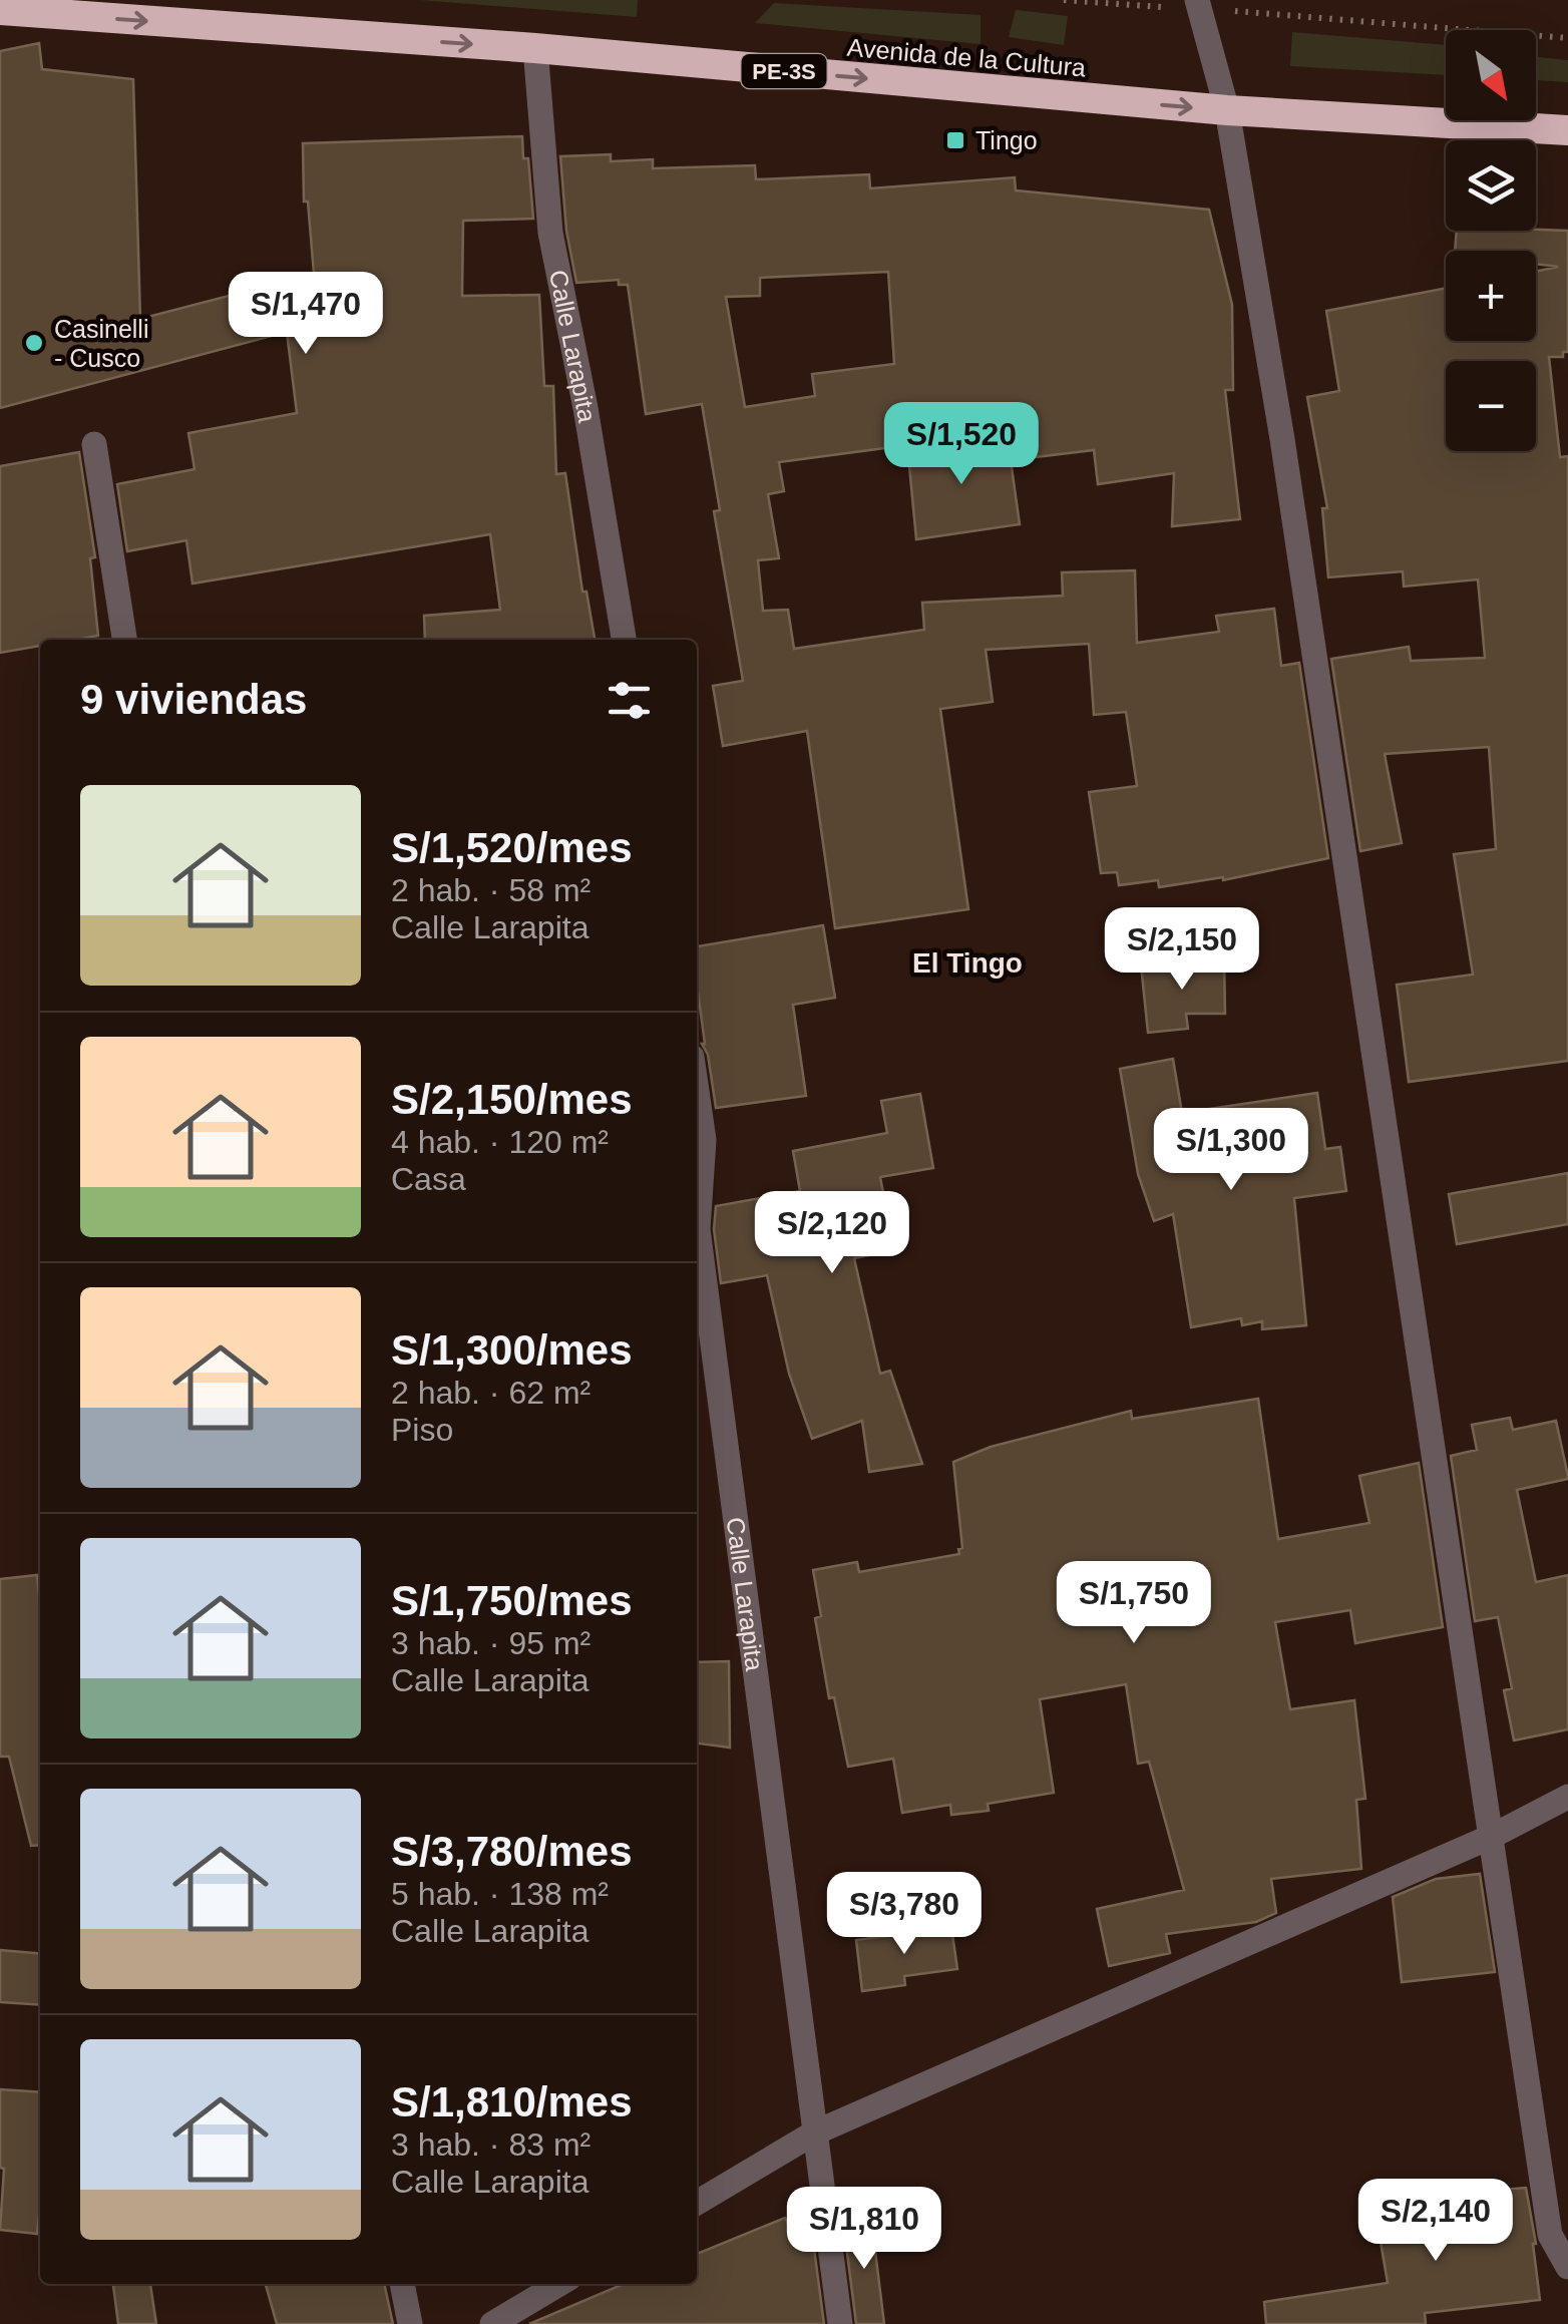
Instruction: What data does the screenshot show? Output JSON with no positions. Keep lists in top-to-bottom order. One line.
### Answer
{"streets":{"highway":["Avenida de la Cultura","PE-3S"],"street":["Calle Larapita"]},"crossings":[["Avenida de la Cultura","Calle Larapita"]],"one_way":["Avenida de la Cultura"],"districts":["El Tingo"],"places":{"transit":["Tingo"],"other":["Casinelli - Cusco"]},"north":"bottom right","page":{"map_buttons":["+","−"],"price":["S/1,470","S/1,520","S/2,150","S/1,300","S/2,120","S/1,750","S/3,780","S/2,140","S/1,810"],"heading":"9 viviendas","list":[{"name":"S/1,520/mes","note":"2 hab. · 58 m² · Calle Larapita"},{"name":"S/2,150/mes","note":"4 hab. · 120 m² · Casa"},{"name":"S/1,300/mes","note":"2 hab. · 62 m² · Piso"},{"name":"S/1,750/mes","note":"3 hab. · 95 m² · Calle Larapita"},{"name":"S/3,780/mes","note":"5 hab. · 138 m² · Calle Larapita"},{"name":"S/1,810/mes","note":"3 hab. · 83 m² · Calle Larapita"}]}}
